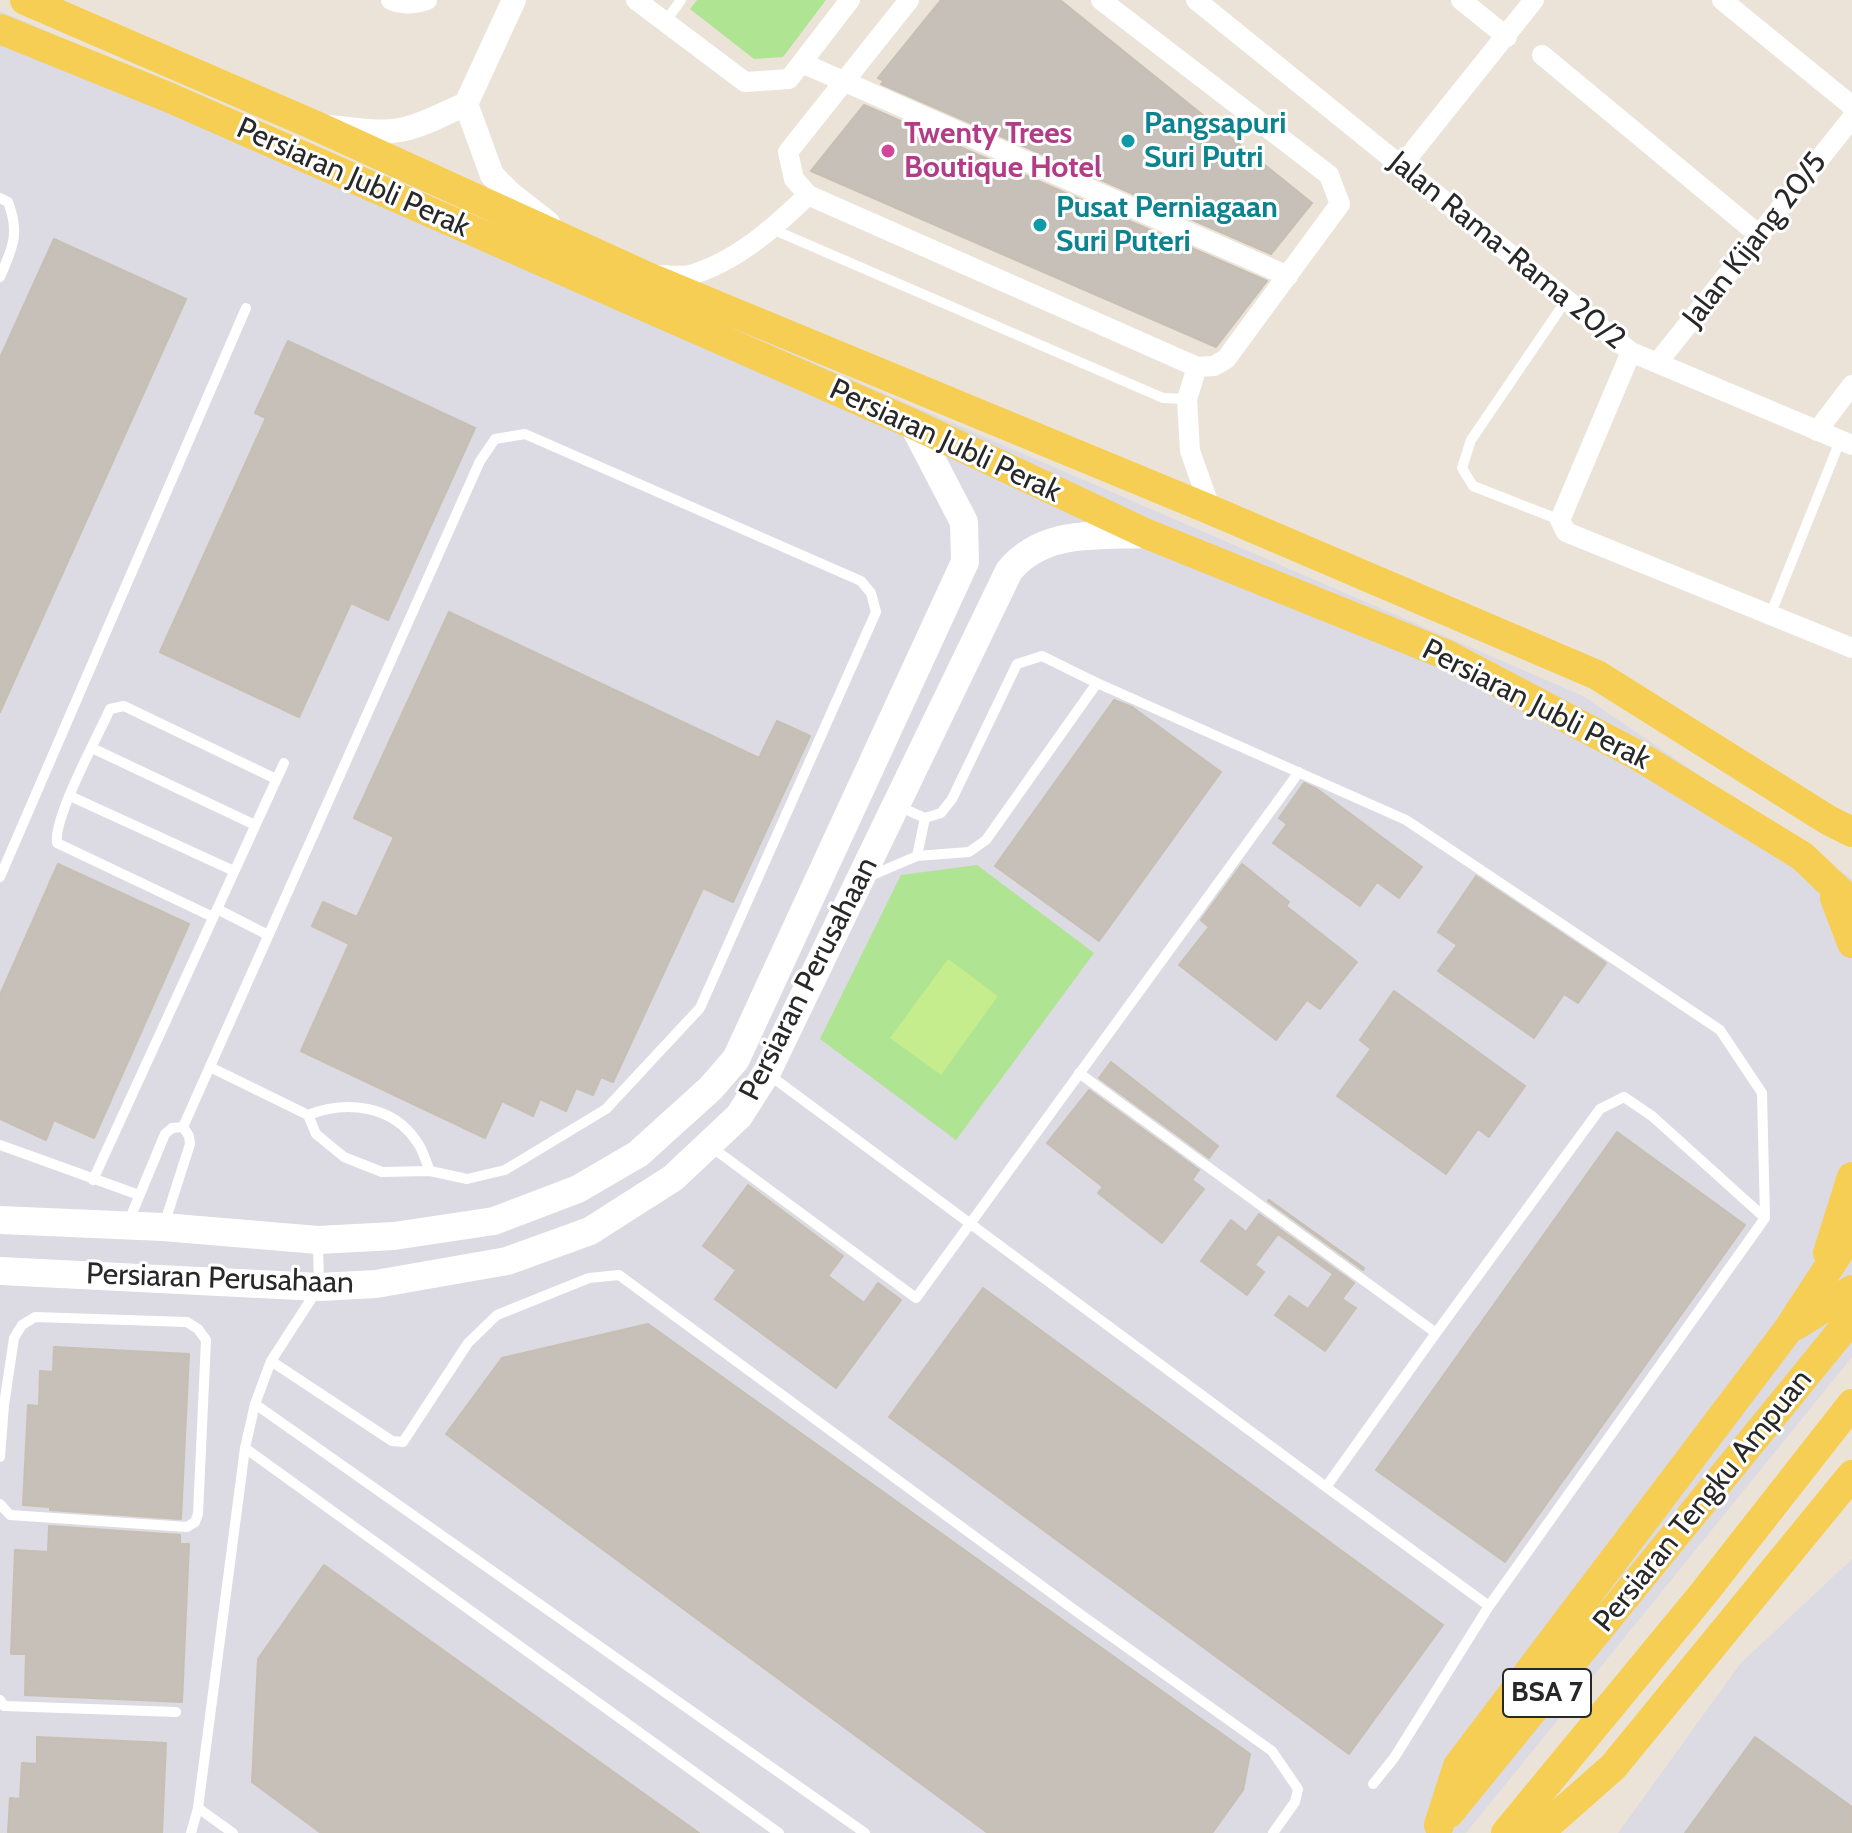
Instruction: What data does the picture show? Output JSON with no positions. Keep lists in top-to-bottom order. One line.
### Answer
{"streets":{"main road":["Persiaran Jubli Perak","Persiaran Perusahaan","Persiaran Tengku Ampuan","BSA 7"],"street":["Jalan Kijang 20/5","Jalan Rama-Rama 20/2"]},"crossings":[["Persiaran Jubli Perak","Persiaran Perusahaan"],["Jalan Kijang 20/5","Jalan Rama-Rama 20/2"]],"places":["Pangsapuri Suri Putri","Twenty Trees Boutique Hotel","Pusat Perniagaan Suri Puteri"]}
